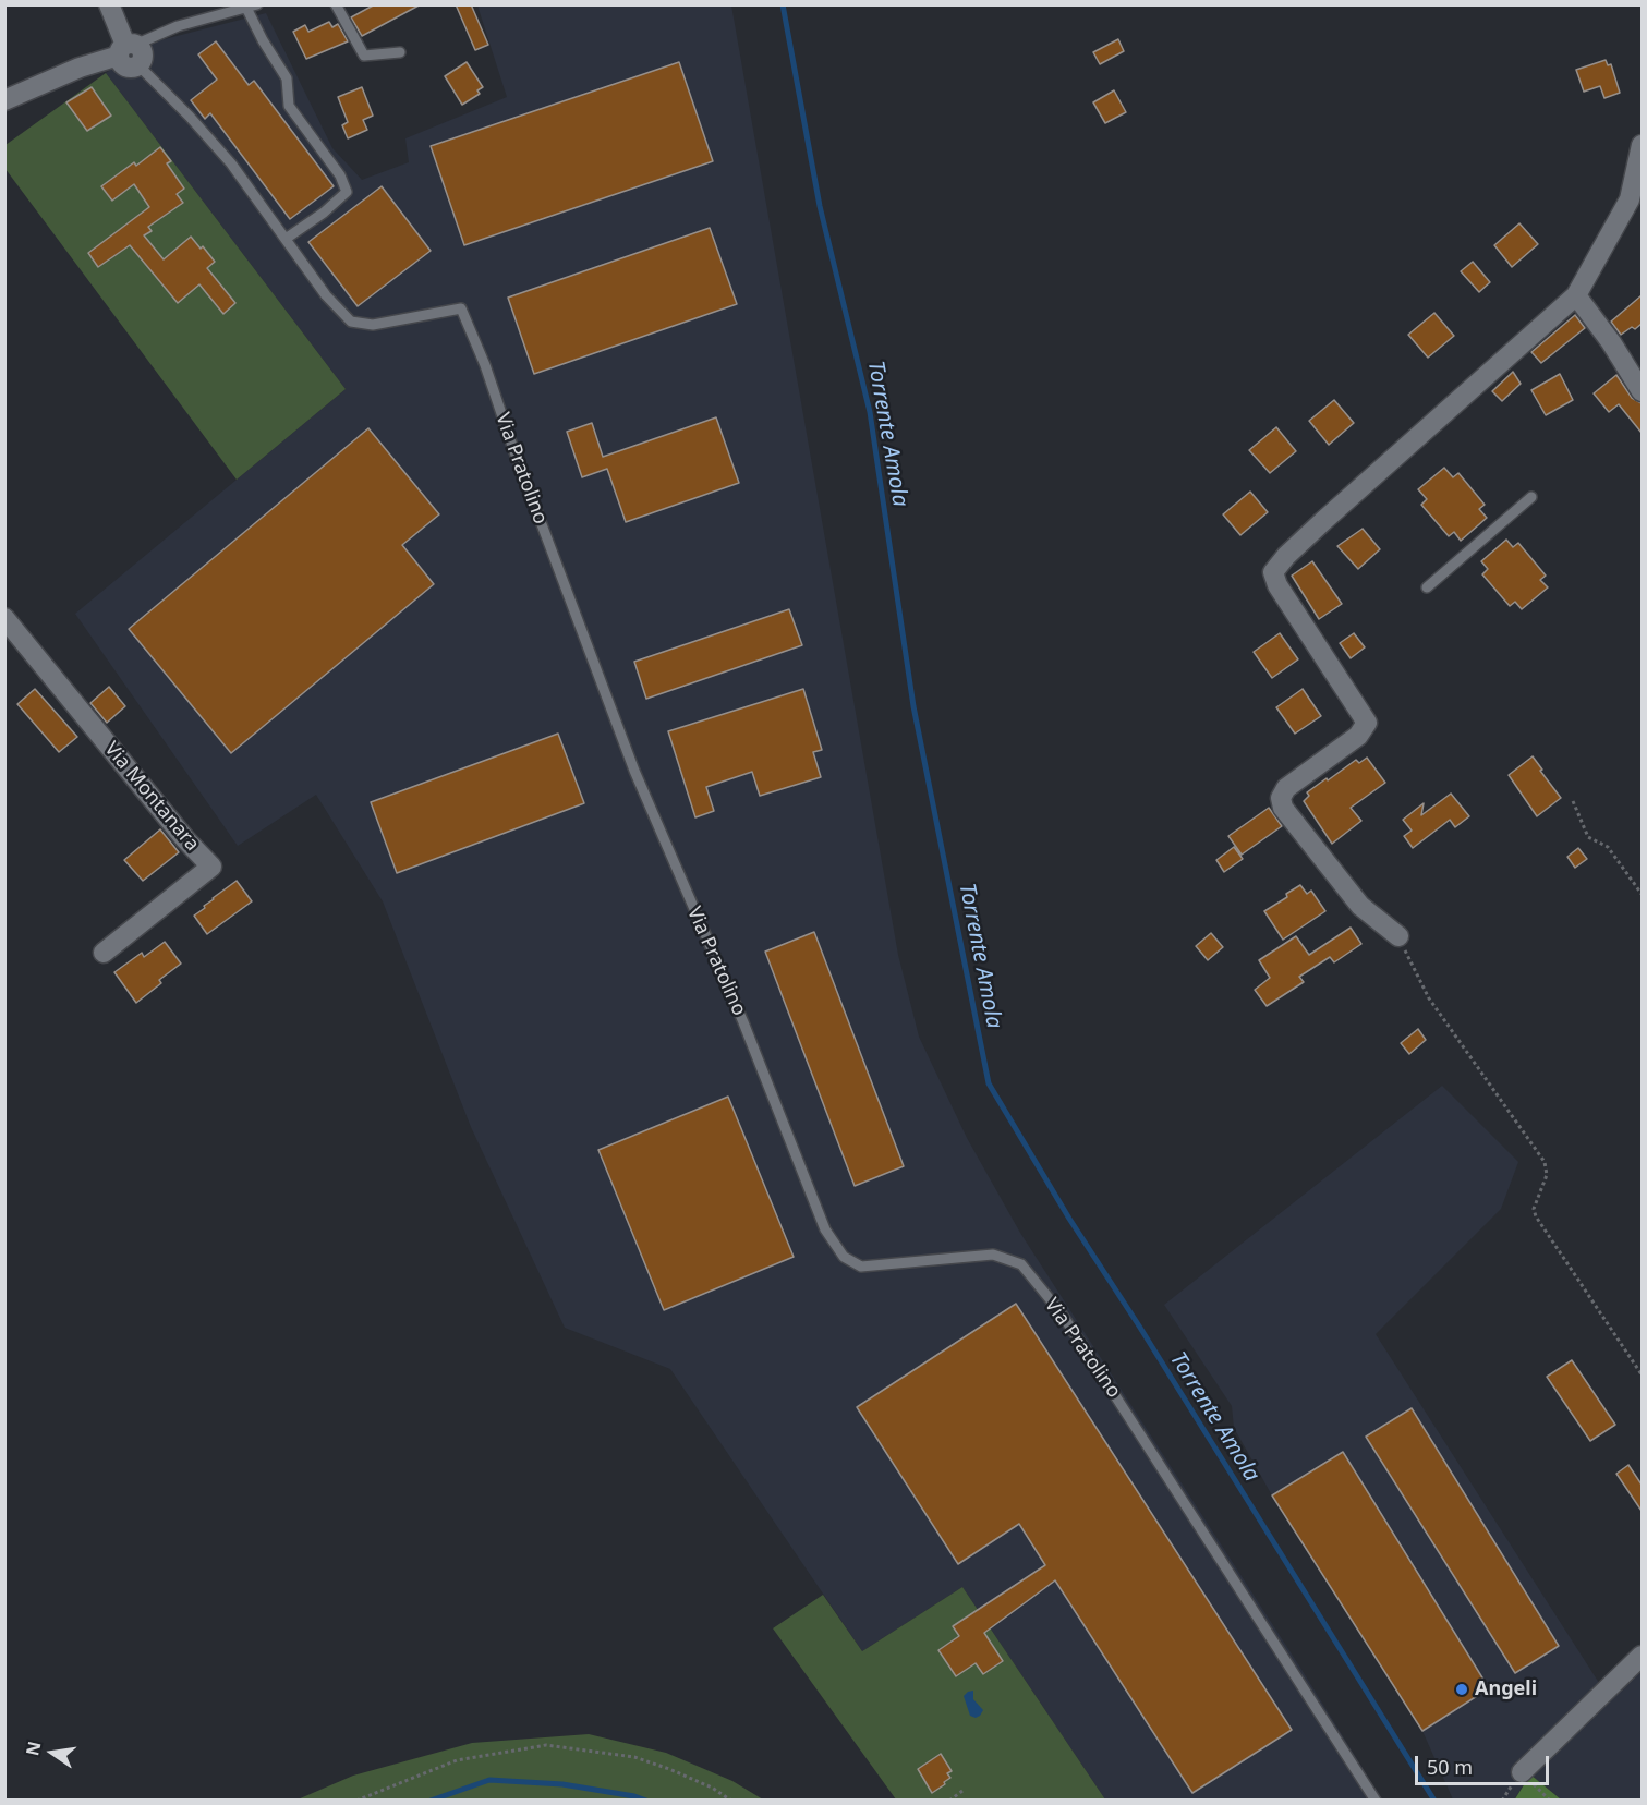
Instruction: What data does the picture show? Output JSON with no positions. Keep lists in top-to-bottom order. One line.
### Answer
{"streets":{"street":["Via Montanara"],"lane":["Via Pratolino"]},"water":["Torrente Amola"],"places":["Angeli"],"scale_bar":"50 m","north":"left"}
